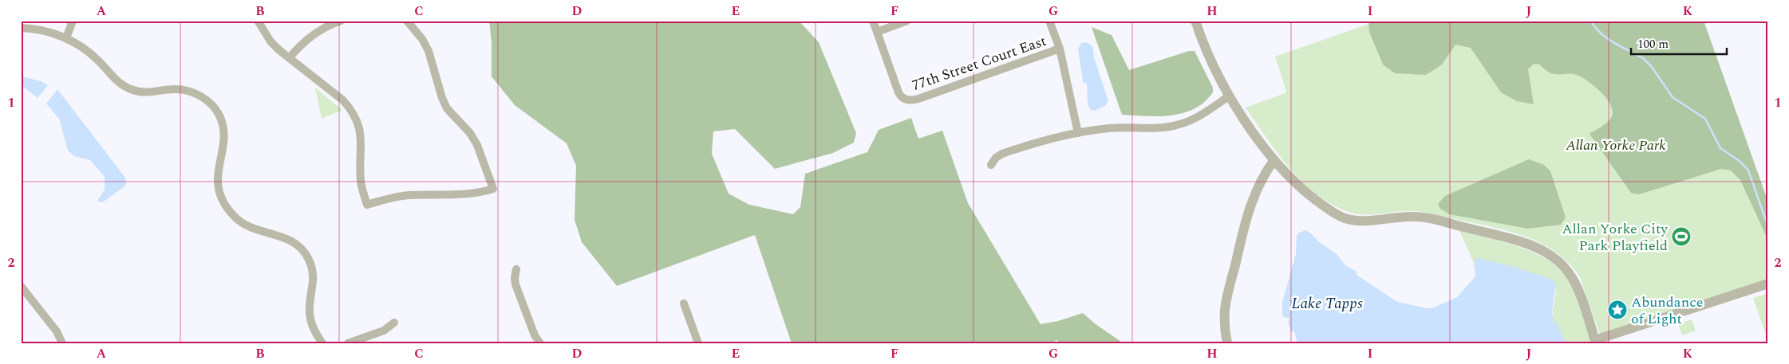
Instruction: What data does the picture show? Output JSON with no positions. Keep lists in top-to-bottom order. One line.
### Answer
{"streets":{"street":["77th Street Court East"]},"water":["Lake Tapps"],"parks":["Allan Yorke Park"],"places":{"sports":["Allan Yorke City Park Playfield"],"place":["Abundance of Light"]},"scale_bar":"100 m","grid":{"columns":["A","B","C","D","E","F","G","H","I","J","K"],"rows":["1","2"]}}
